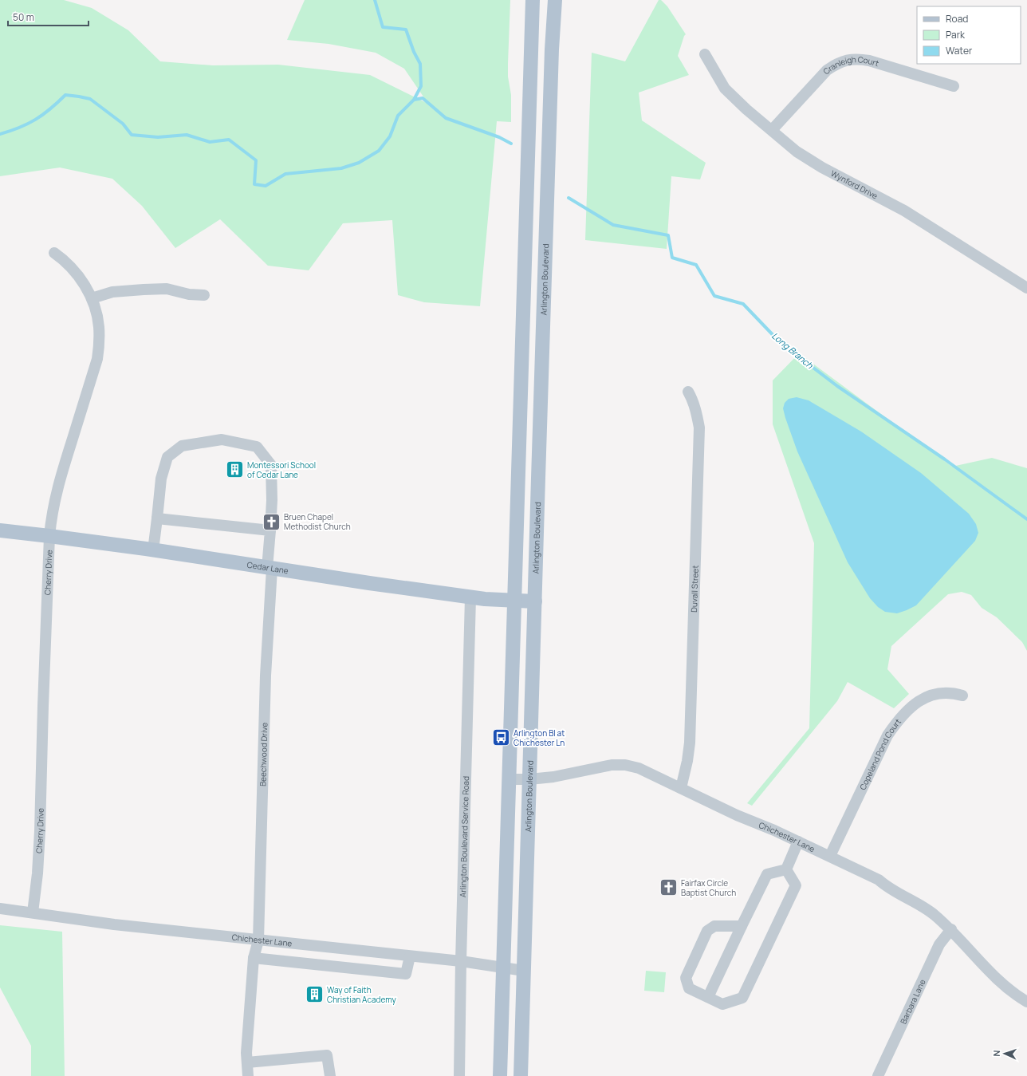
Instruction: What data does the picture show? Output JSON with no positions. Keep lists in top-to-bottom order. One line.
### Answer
{"streets":{"main road":["Arlington Boulevard","Cedar Lane"],"street":["Cranleigh Court","Wynford Drive","Cherry Drive","Duvall Street","Beechwood Drive","Copeland Pond Court","Arlington Boulevard Service Road","Chichester Lane","Barbara Lane"]},"crossings":[["Cranleigh Court","Wynford Drive"],["Arlington Boulevard","Cedar Lane"],["Arlington Boulevard","Chichester Lane"],["Cedar Lane","Cherry Drive"],["Cedar Lane","Beechwood Drive"],["Cedar Lane","Arlington Boulevard Service Road"],["Cherry Drive","Chichester Lane"],["Duvall Street","Chichester Lane"],["Beechwood Drive","Chichester Lane"],["Copeland Pond Court","Chichester Lane"],["Arlington Boulevard Service Road","Chichester Lane"],["Chichester Lane","Barbara Lane"]],"water":["Long Branch"],"places":{"building":["Montessori School of Cedar Lane","Way of Faith Christian Academy"],"church":["Bruen Chapel Methodist Church","Fairfax Circle Baptist Church"],"bus stop":["Arlington Bl at Chichester Ln"]},"legend":["Road","Park","Water"],"scale_bar":"50 m","north":"left"}
